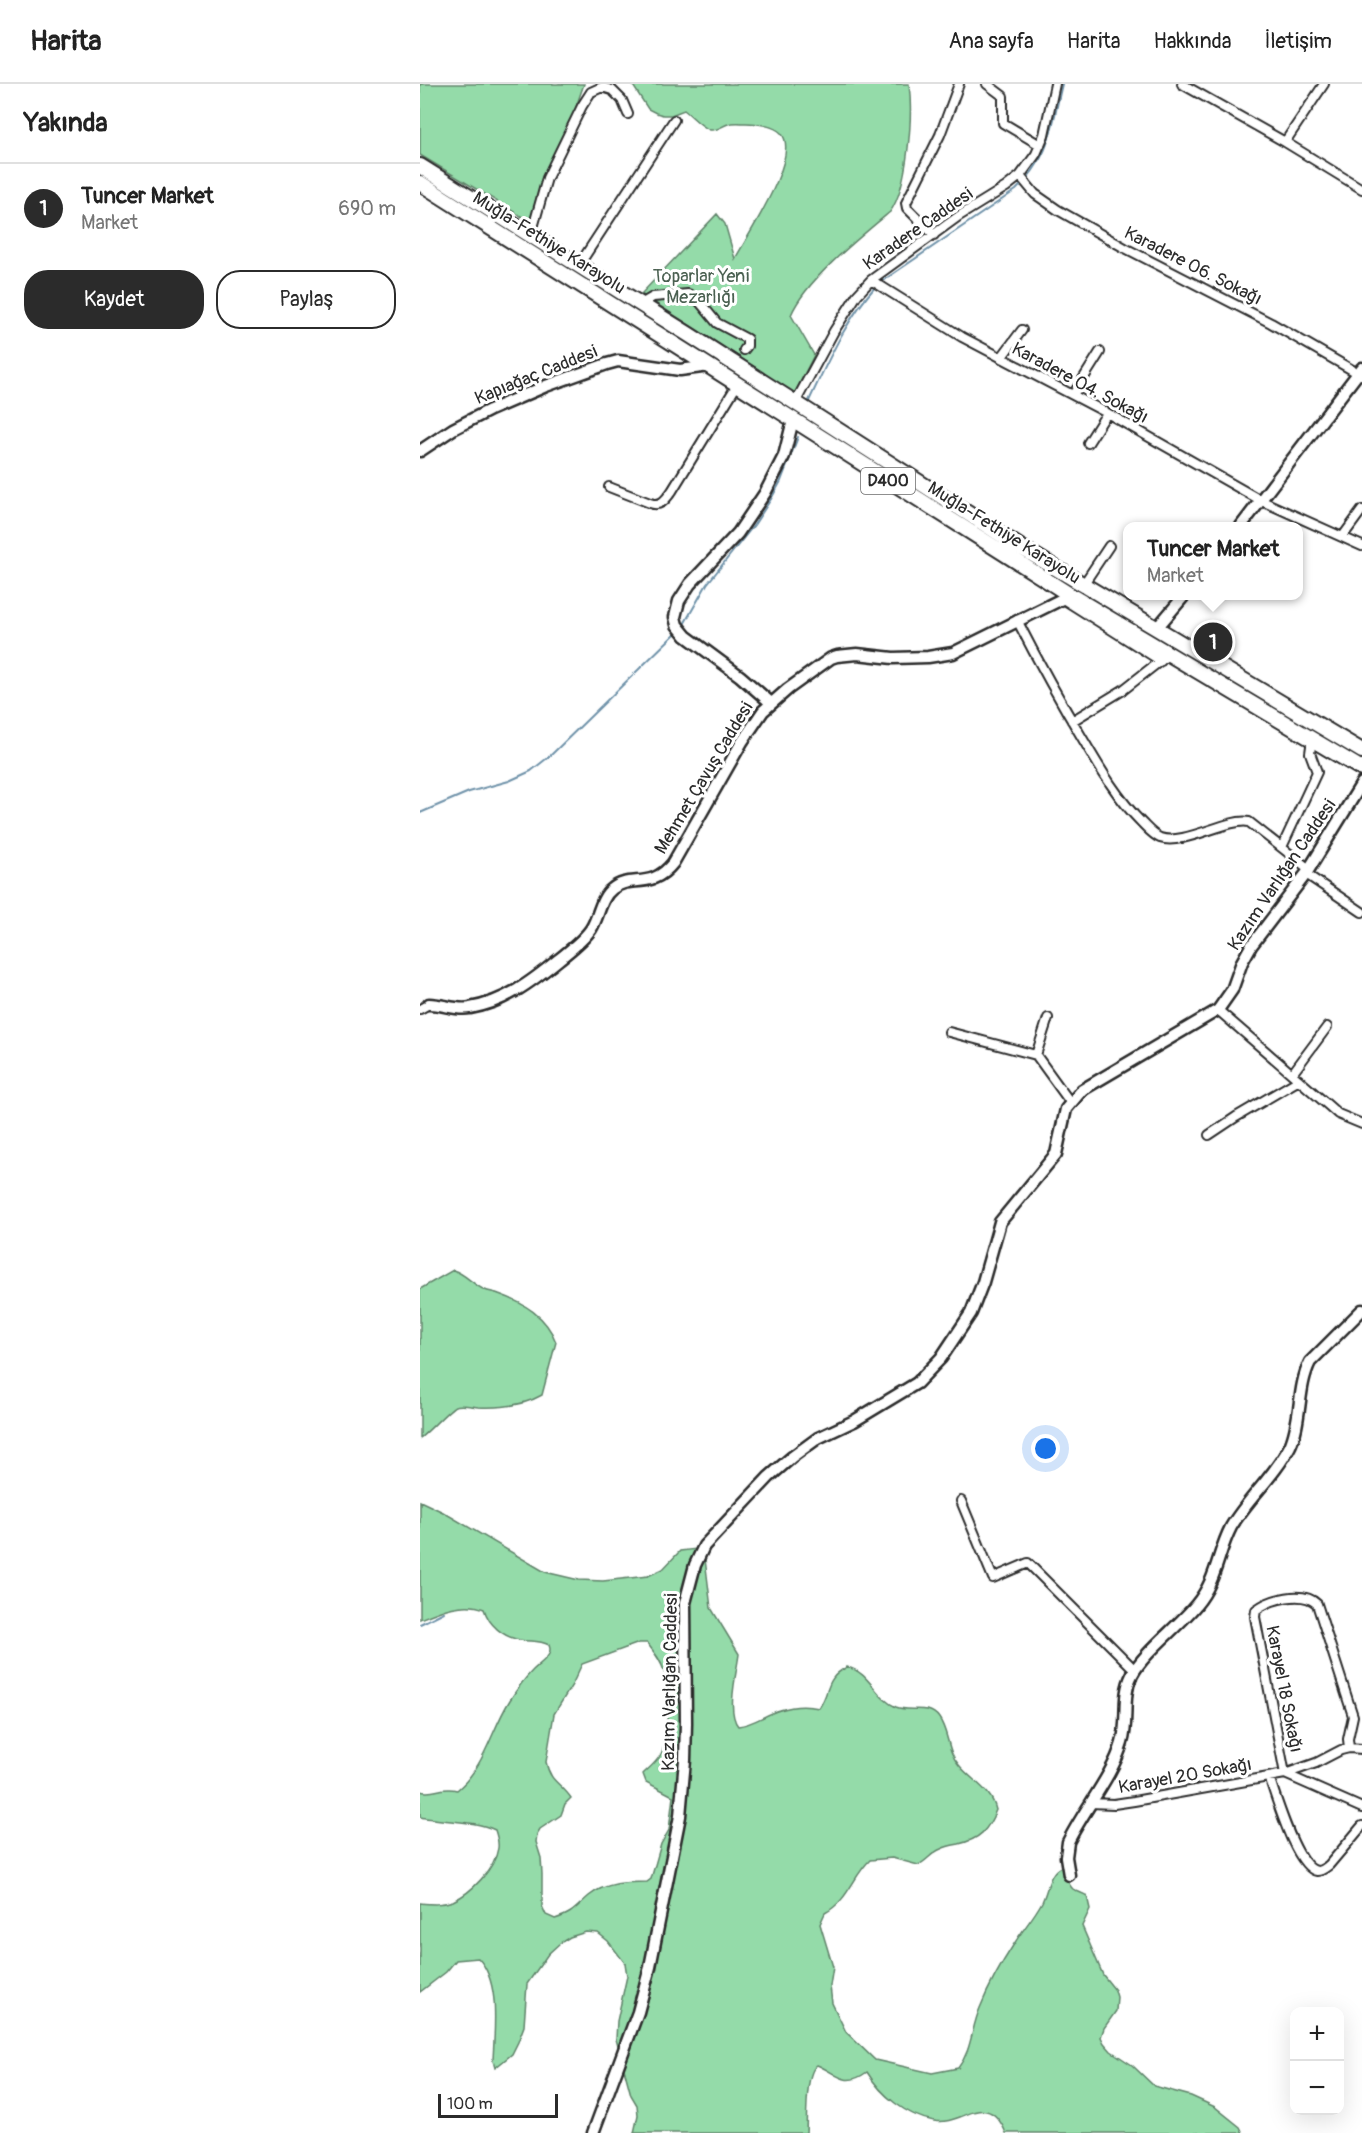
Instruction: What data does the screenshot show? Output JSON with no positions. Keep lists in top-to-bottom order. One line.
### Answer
{"streets":{"highway":["Muğla-Fethiye Karayolu","D400"],"street":["Karadere Caddesi","Karadere 06. Sokağı","Kapıağaç Caddesi","Karadere 04. Sokağı","Mehmet Çavuş Caddesi","Kazım Varlığan Caddesi","Karayel 18 Sokağı","Karayel 20 Sokağı"]},"crossings":[["Karadere Caddesi","Muğla-Fethiye Karayolu"],["Karadere Caddesi","Karadere 06. Sokağı"],["Karadere Caddesi","Karadere 04. Sokağı"],["Muğla-Fethiye Karayolu","Kapıağaç Caddesi"],["Muğla-Fethiye Karayolu","Mehmet Çavuş Caddesi"],["Karayel 18 Sokağı","Karayel 20 Sokağı"]],"parks":["Toparlar Yeni Mezarlığı"],"scale_bar":"100 m","page":{"header":"Harita","nav":["Ana sayfa","Harita","Hakkında","İletişim"],"heading":"Yakında","list":[{"mark":"1","name":"Tuncer Market","note":"Market","value":"690 m"}],"buttons":["Kaydet","Paylaş"],"popup":["Tuncer Market","Market"],"pins":"1","map_buttons":["+","−"],"scale":"100 m"}}
